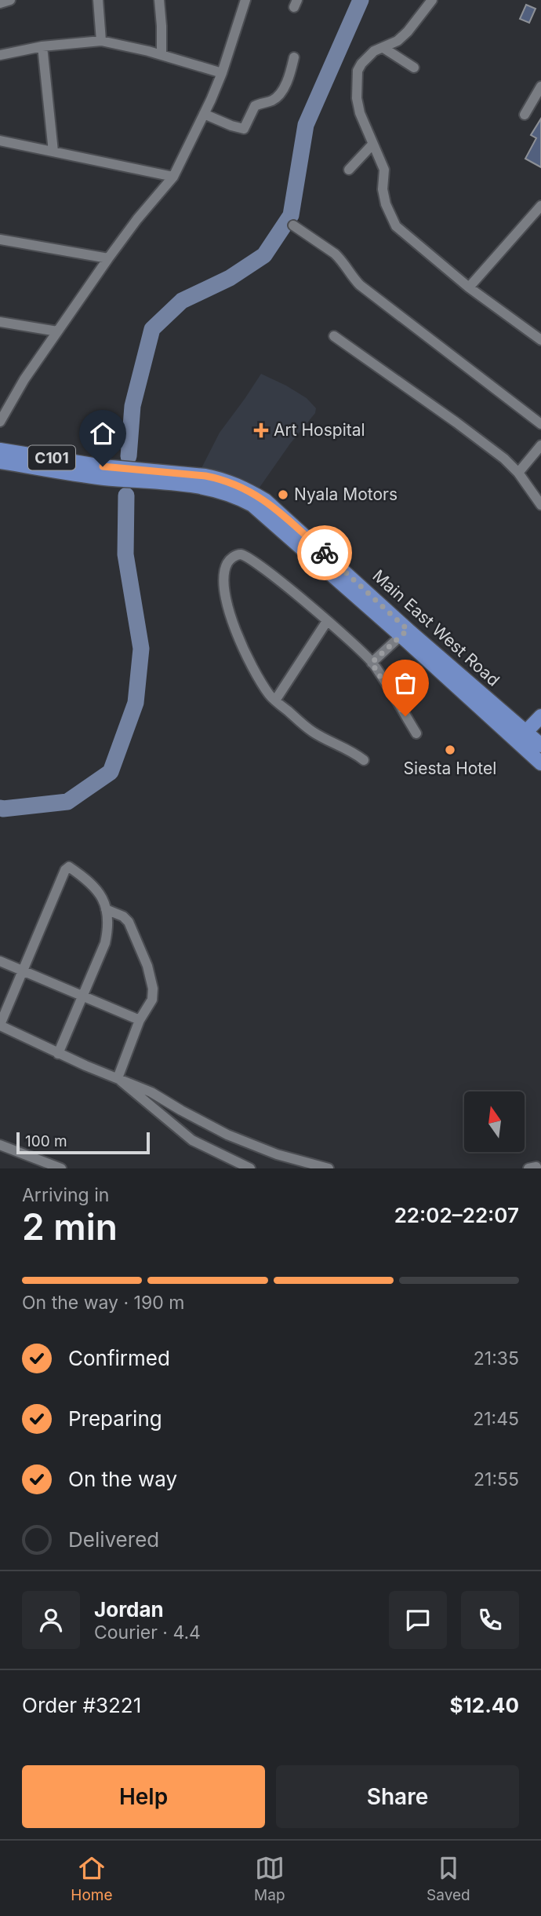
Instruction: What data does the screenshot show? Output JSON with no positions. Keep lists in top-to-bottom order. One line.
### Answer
{"streets":{"main road":["C101","Main East West Road"]},"places":{"health":["Art Hospital"],"other":["Nyala Motors","Siesta Hotel"]},"scale_bar":"100 m","north":"top","page":{"scale":"100 m","heading":["2 min","Arriving in","22:02–22:07"],"panel":["Jordan","Courier · 4.4","Order #3221","$12.40"],"bar":"On the way · 190 m","list":[["Confirmed","21:35"],["Preparing","21:45"],["On the way","21:55"],"Delivered"],"buttons":["Help","Share"],"tabs":["Home","Map","Saved"]}}
